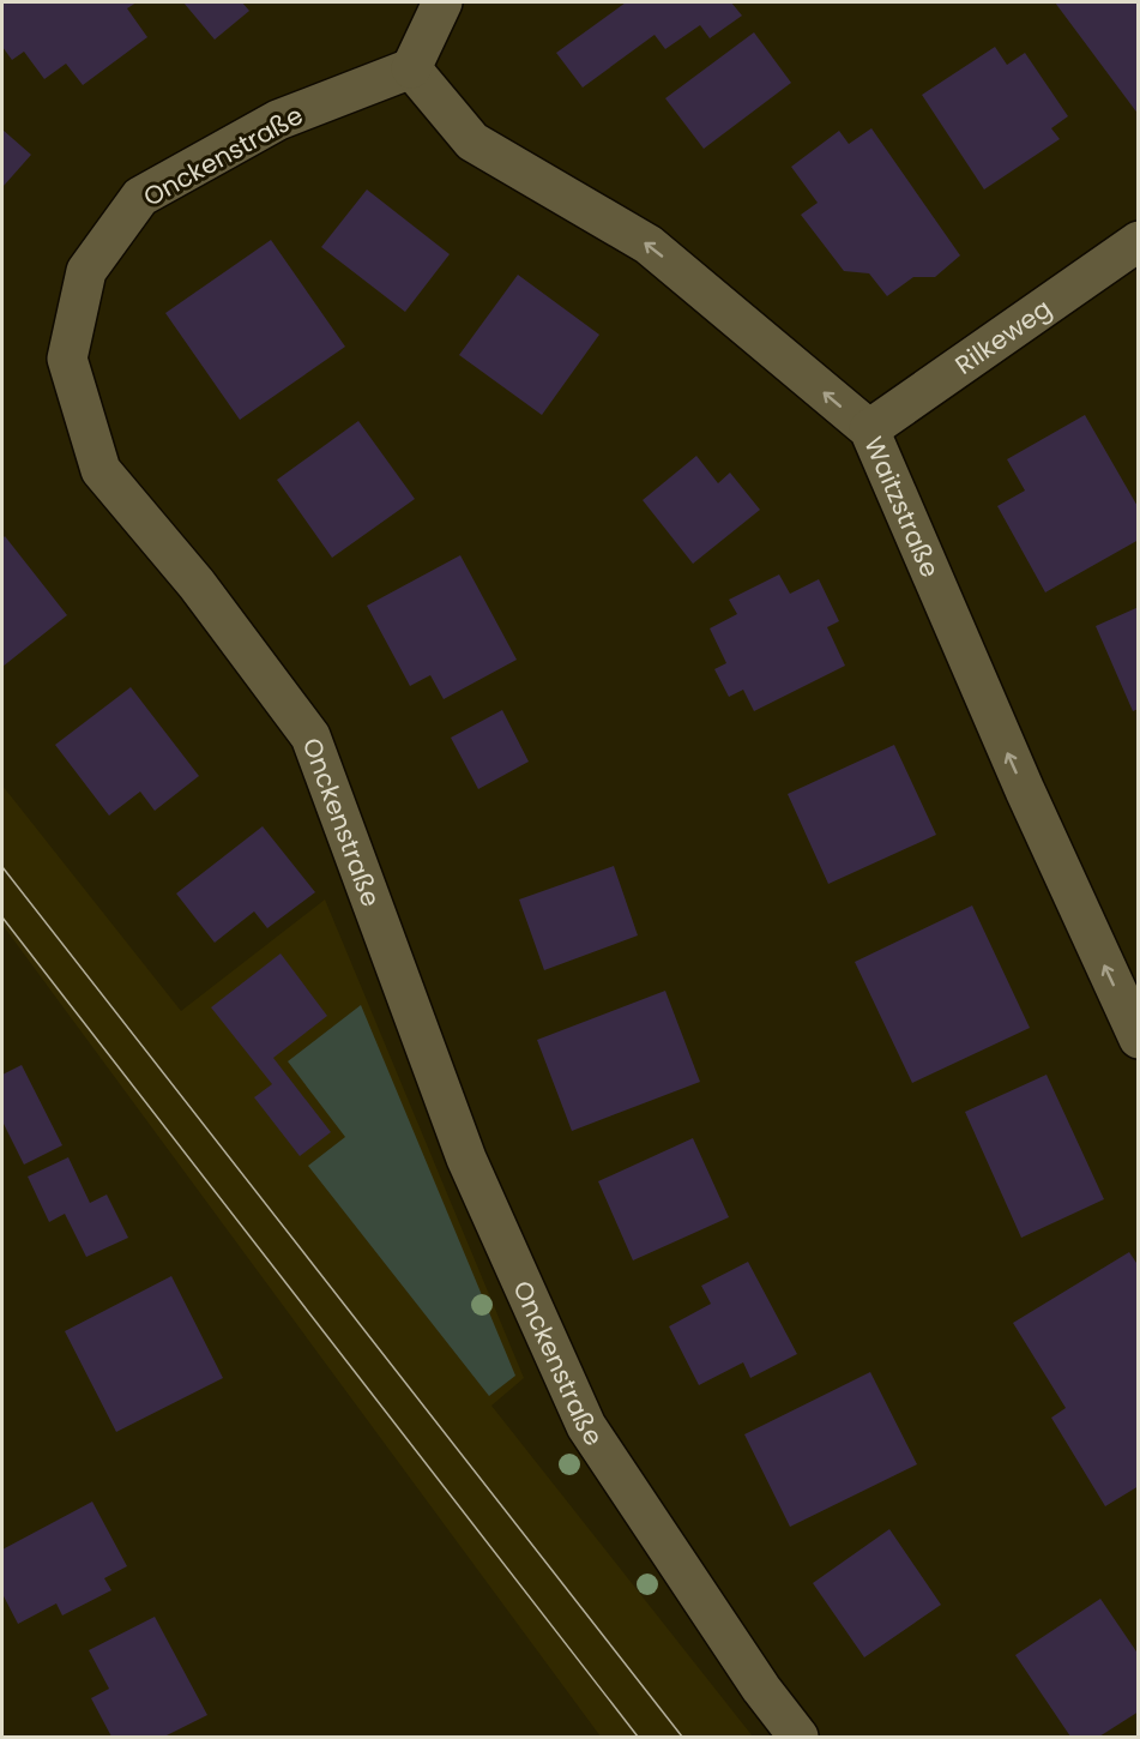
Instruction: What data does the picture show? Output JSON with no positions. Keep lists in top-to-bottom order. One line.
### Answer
{"streets":{"street":["Onckenstraße","Rilkeweg","Waitzstraße"]},"crossings":[["Onckenstraße","Waitzstraße"],["Rilkeweg","Waitzstraße"]],"one_way":["Waitzstraße"]}
